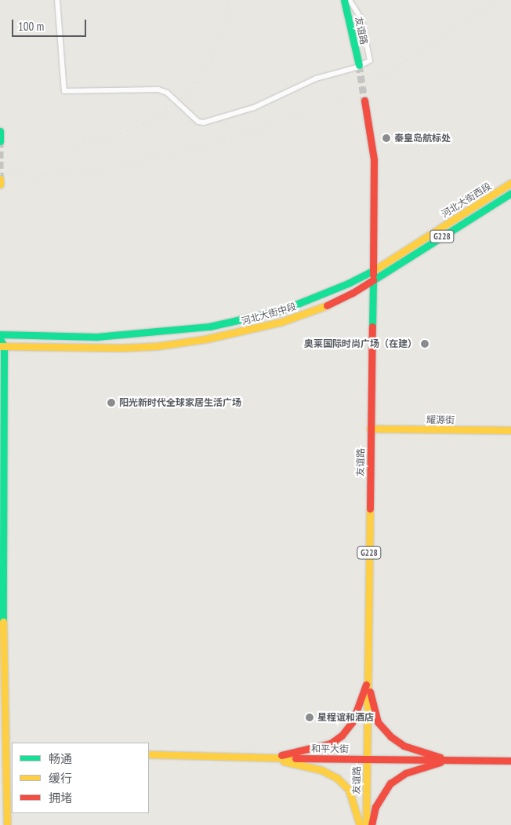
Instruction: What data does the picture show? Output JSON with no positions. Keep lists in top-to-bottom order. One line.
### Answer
{"streets":{"main road":["友谊路","河北大街西段","G228","河北大街中段","耀源街","和平大街"]},"crossings":[["友谊路","河北大街西段"],["友谊路","河北大街中段"],["友谊路","耀源街"],["友谊路","和平大街"]],"places":["秦皇岛航标处","奥莱国际时尚广场（在建）","阳光新时代全球家居生活广场","星程谊和酒店"],"legend":["畅通","缓行","拥堵"],"scale_bar":"100 m"}
